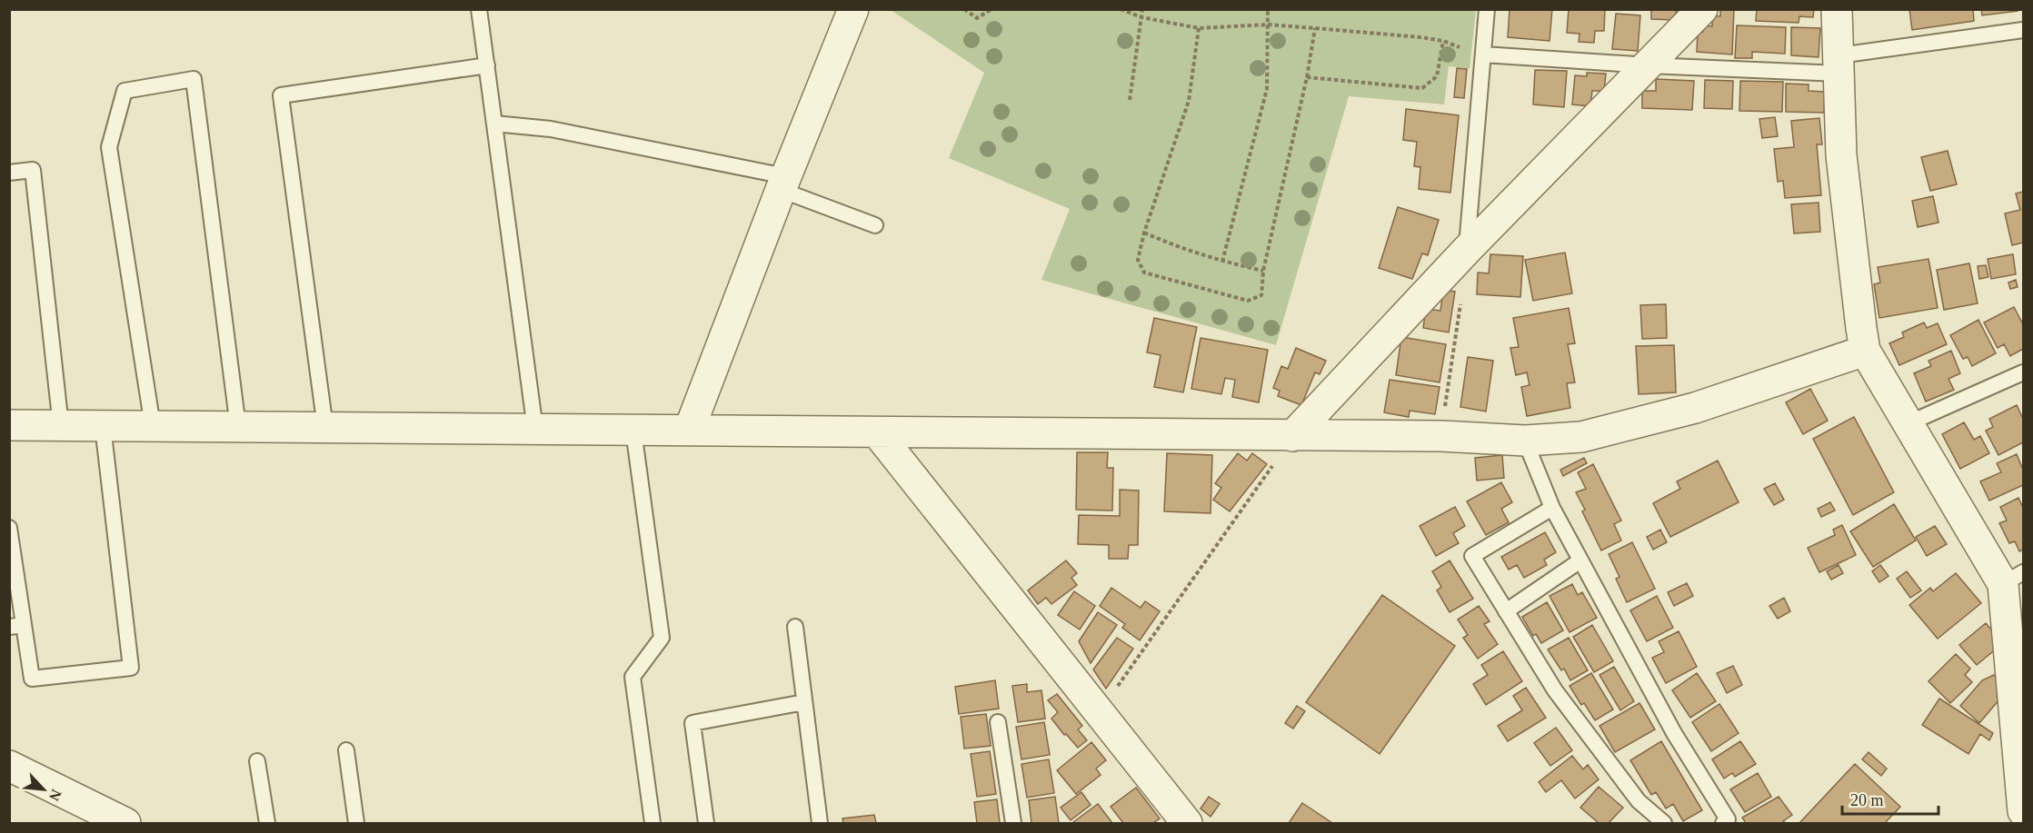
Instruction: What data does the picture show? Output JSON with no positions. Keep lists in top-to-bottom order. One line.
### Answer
{"scale_bar":"20 m","north":"bottom right"}
